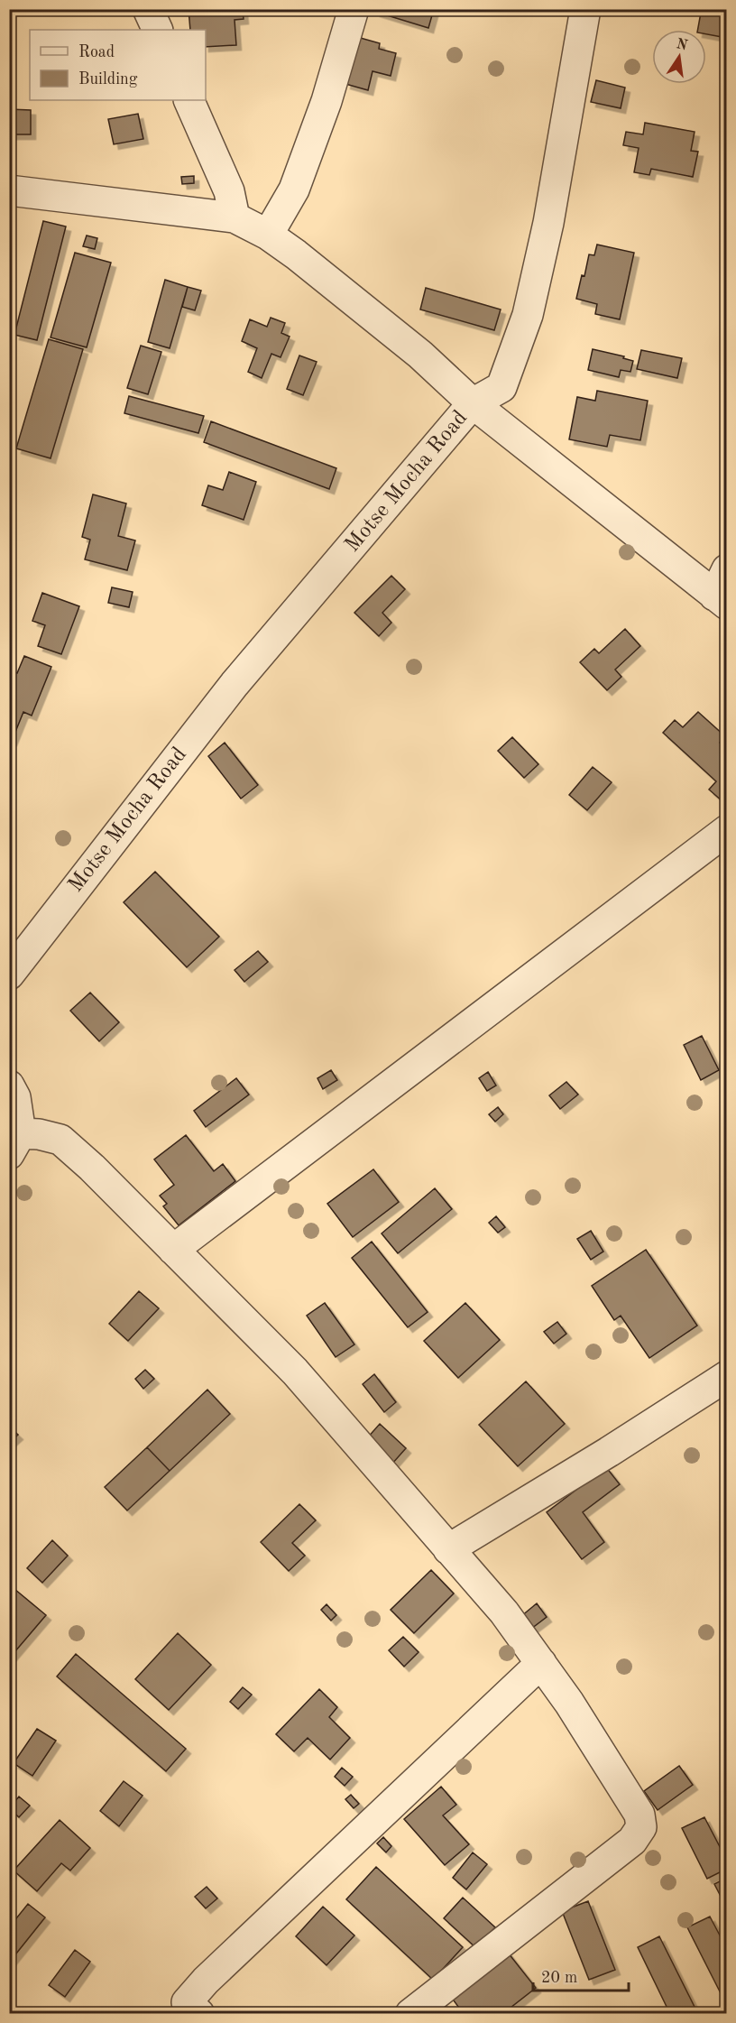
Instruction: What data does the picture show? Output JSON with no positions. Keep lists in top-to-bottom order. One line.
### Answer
{"streets":{"street":["Motse Mocha Road"]},"legend":["Road","Building"],"scale_bar":"20 m","north":"top"}
